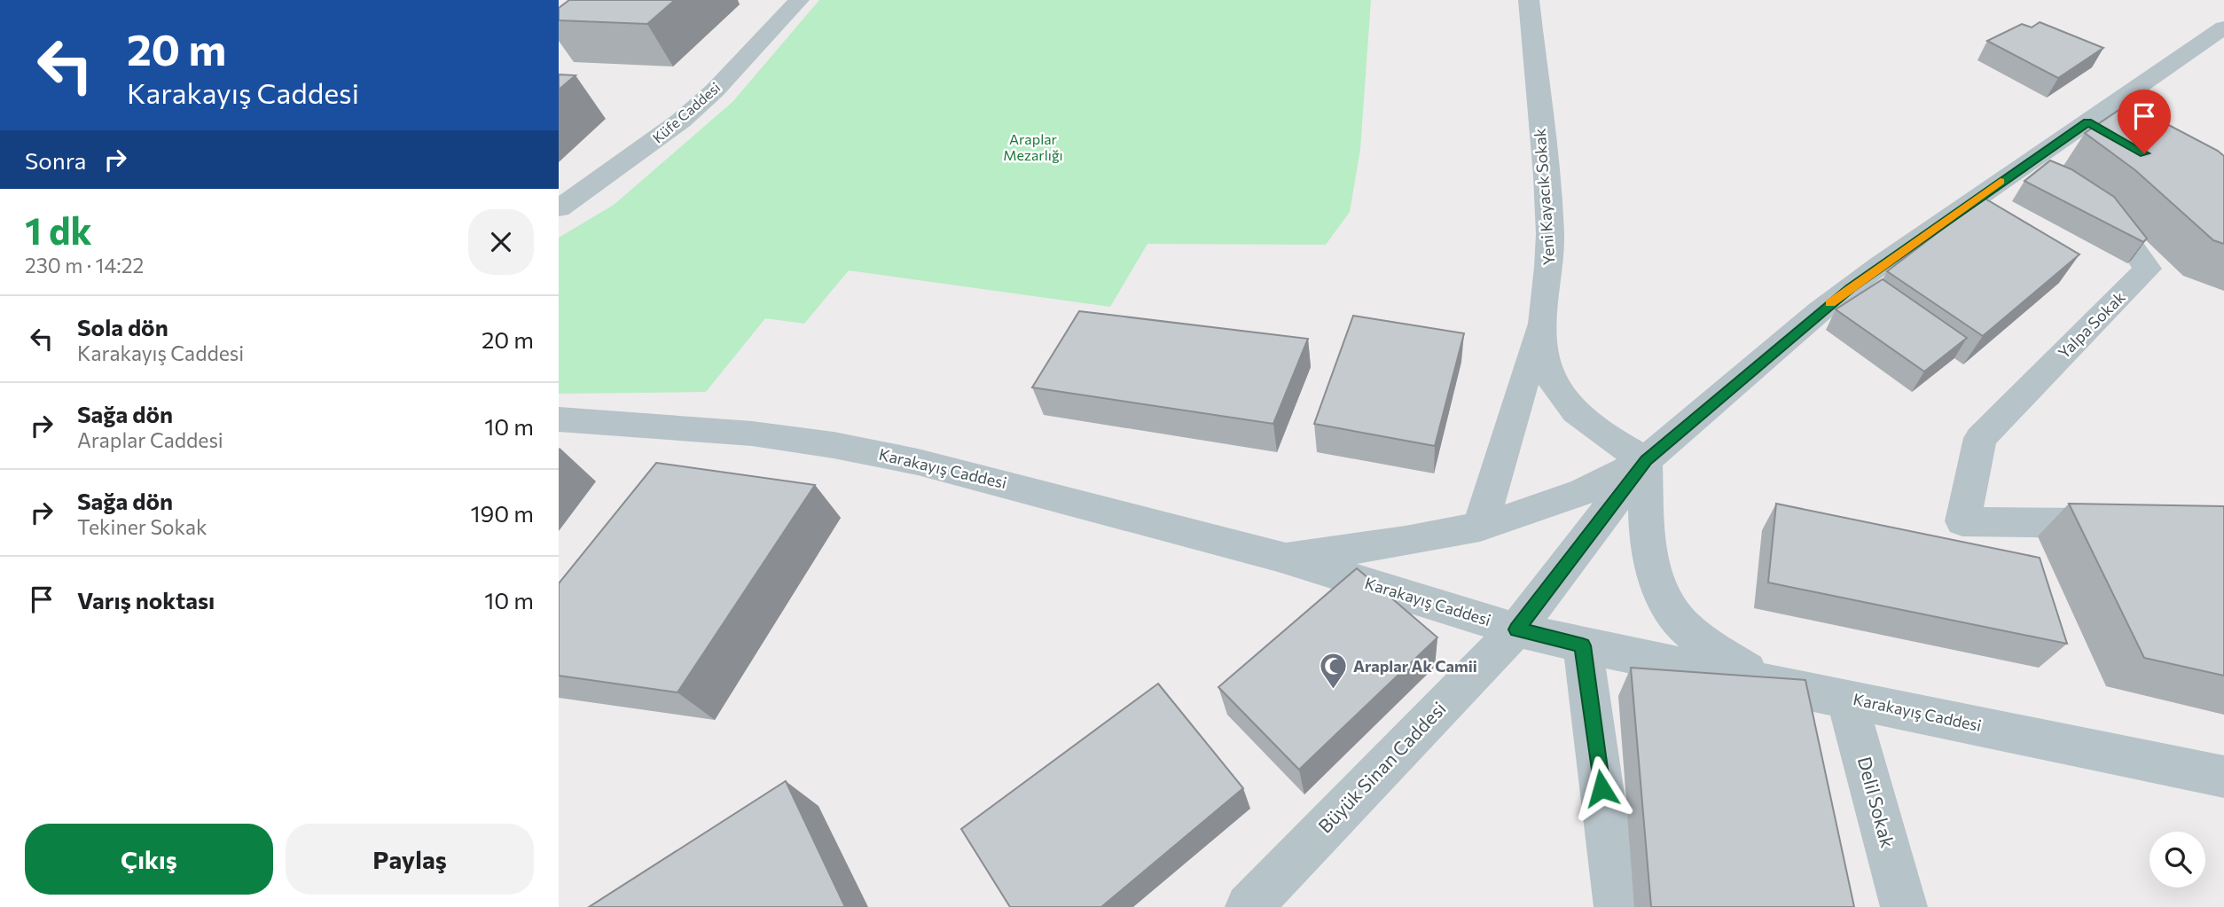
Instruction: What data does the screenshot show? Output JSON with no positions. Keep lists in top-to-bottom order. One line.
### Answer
{"streets":{"street":["Küfe Caddesi","Yeni Kayacık Sokak","Yalpa Sokak","Karakayış Caddesi","Büyük Sinan Caddesi","Delil Sokak"]},"crossings":[["Yeni Kayacık Sokak","Büyük Sinan Caddesi"],["Karakayış Caddesi","Büyük Sinan Caddesi"],["Karakayış Caddesi","Delil Sokak"]],"parks":["Araplar Mezarlığı"],"places":{"mosque":["Araplar Ak Camii"]},"page":{"turn":["20 m","Karakayış Caddesi"],"then":"Sonra","heading":["1 dk","230 m · 14:22"],"list":[{"name":"Sola dön","note":"Karakayış Caddesi","value":"20 m"},{"name":"Sağa dön","note":"Araplar Caddesi","value":"10 m"},{"name":"Sağa dön","note":"Tekiner Sokak","value":"190 m"},{"name":"Varış noktası","value":"10 m"}],"buttons":["Çıkış","Paylaş"]}}
